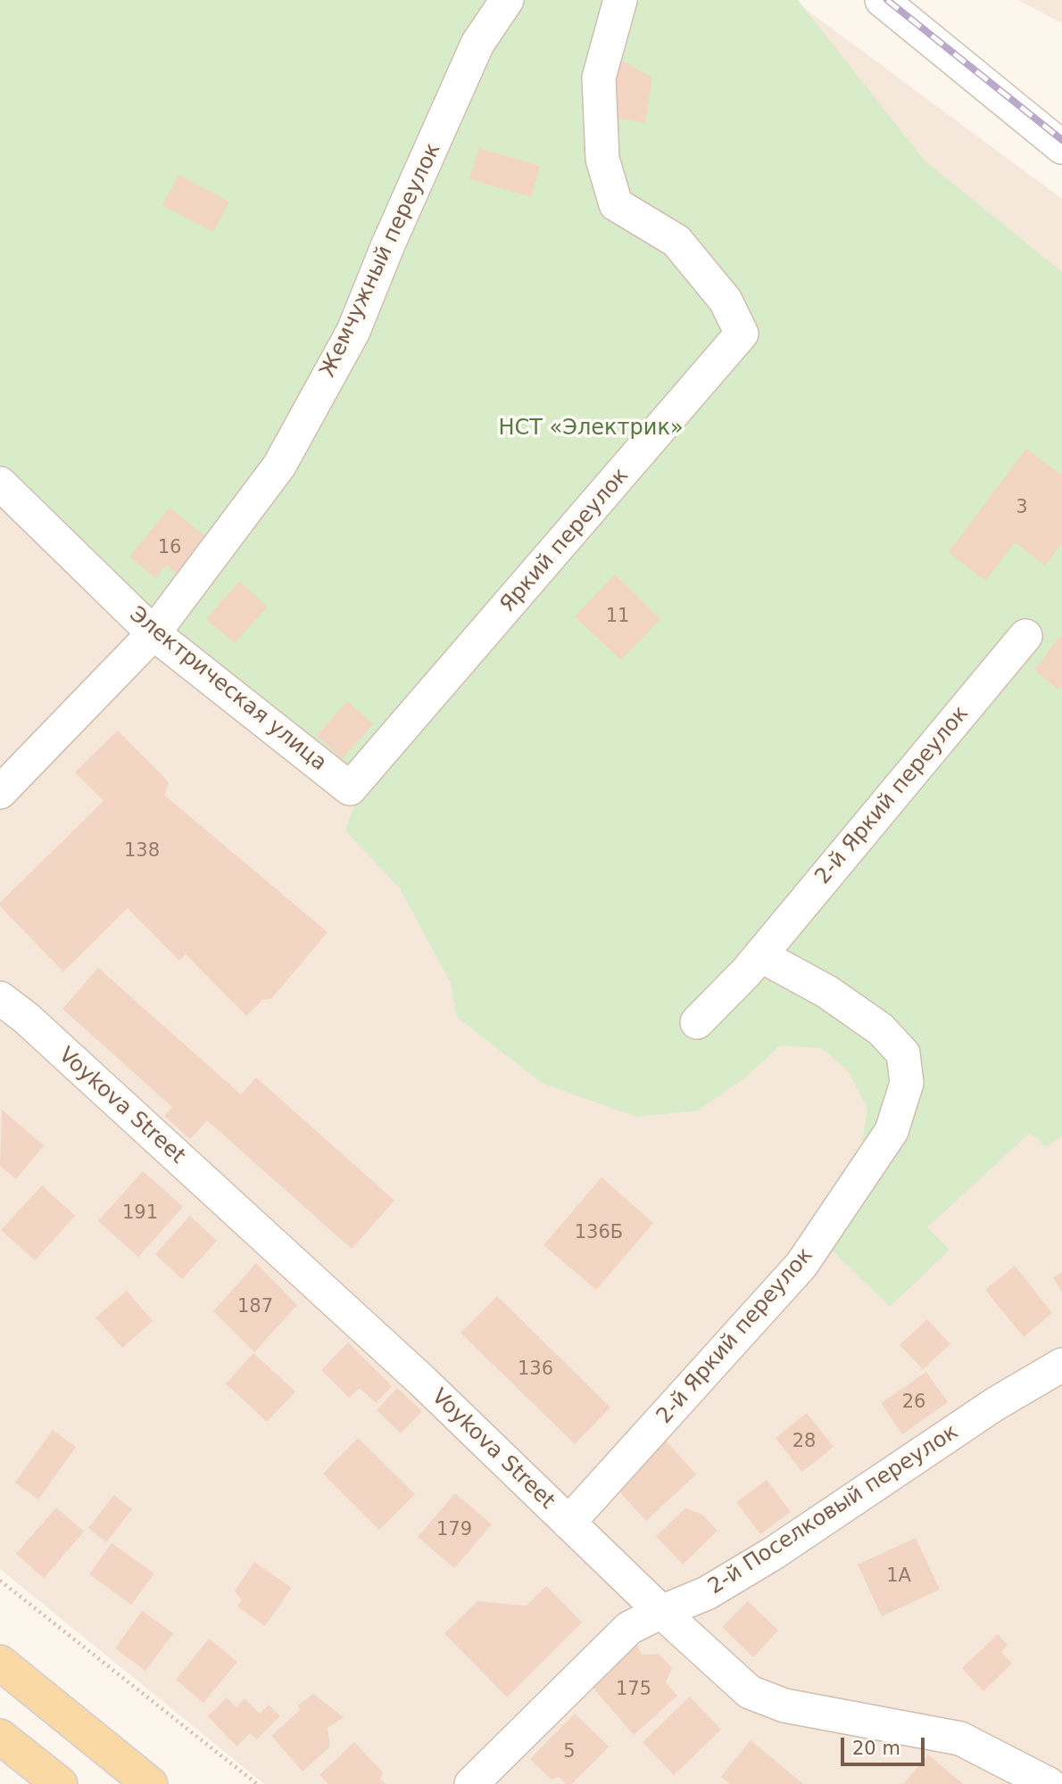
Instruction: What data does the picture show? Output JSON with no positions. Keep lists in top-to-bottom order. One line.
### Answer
{"streets":{"street":["Жемчужный переулок","Яркий переулок","Электрическая улица","2-й Яркий переулок","Voykova Street","2-й Поселковый переулок"]},"crossings":[["Жемчужный переулок","Электрическая улица"],["Яркий переулок","Электрическая улица"],["2-й Яркий переулок","Voykova Street"],["Voykova Street","2-й Поселковый переулок"]],"parks":["НСТ «Электрик»"],"house_numbers":["3","16","11","138","191","136Б","187","136","26","28","179","1А","175","5"],"scale_bar":"20 m"}
